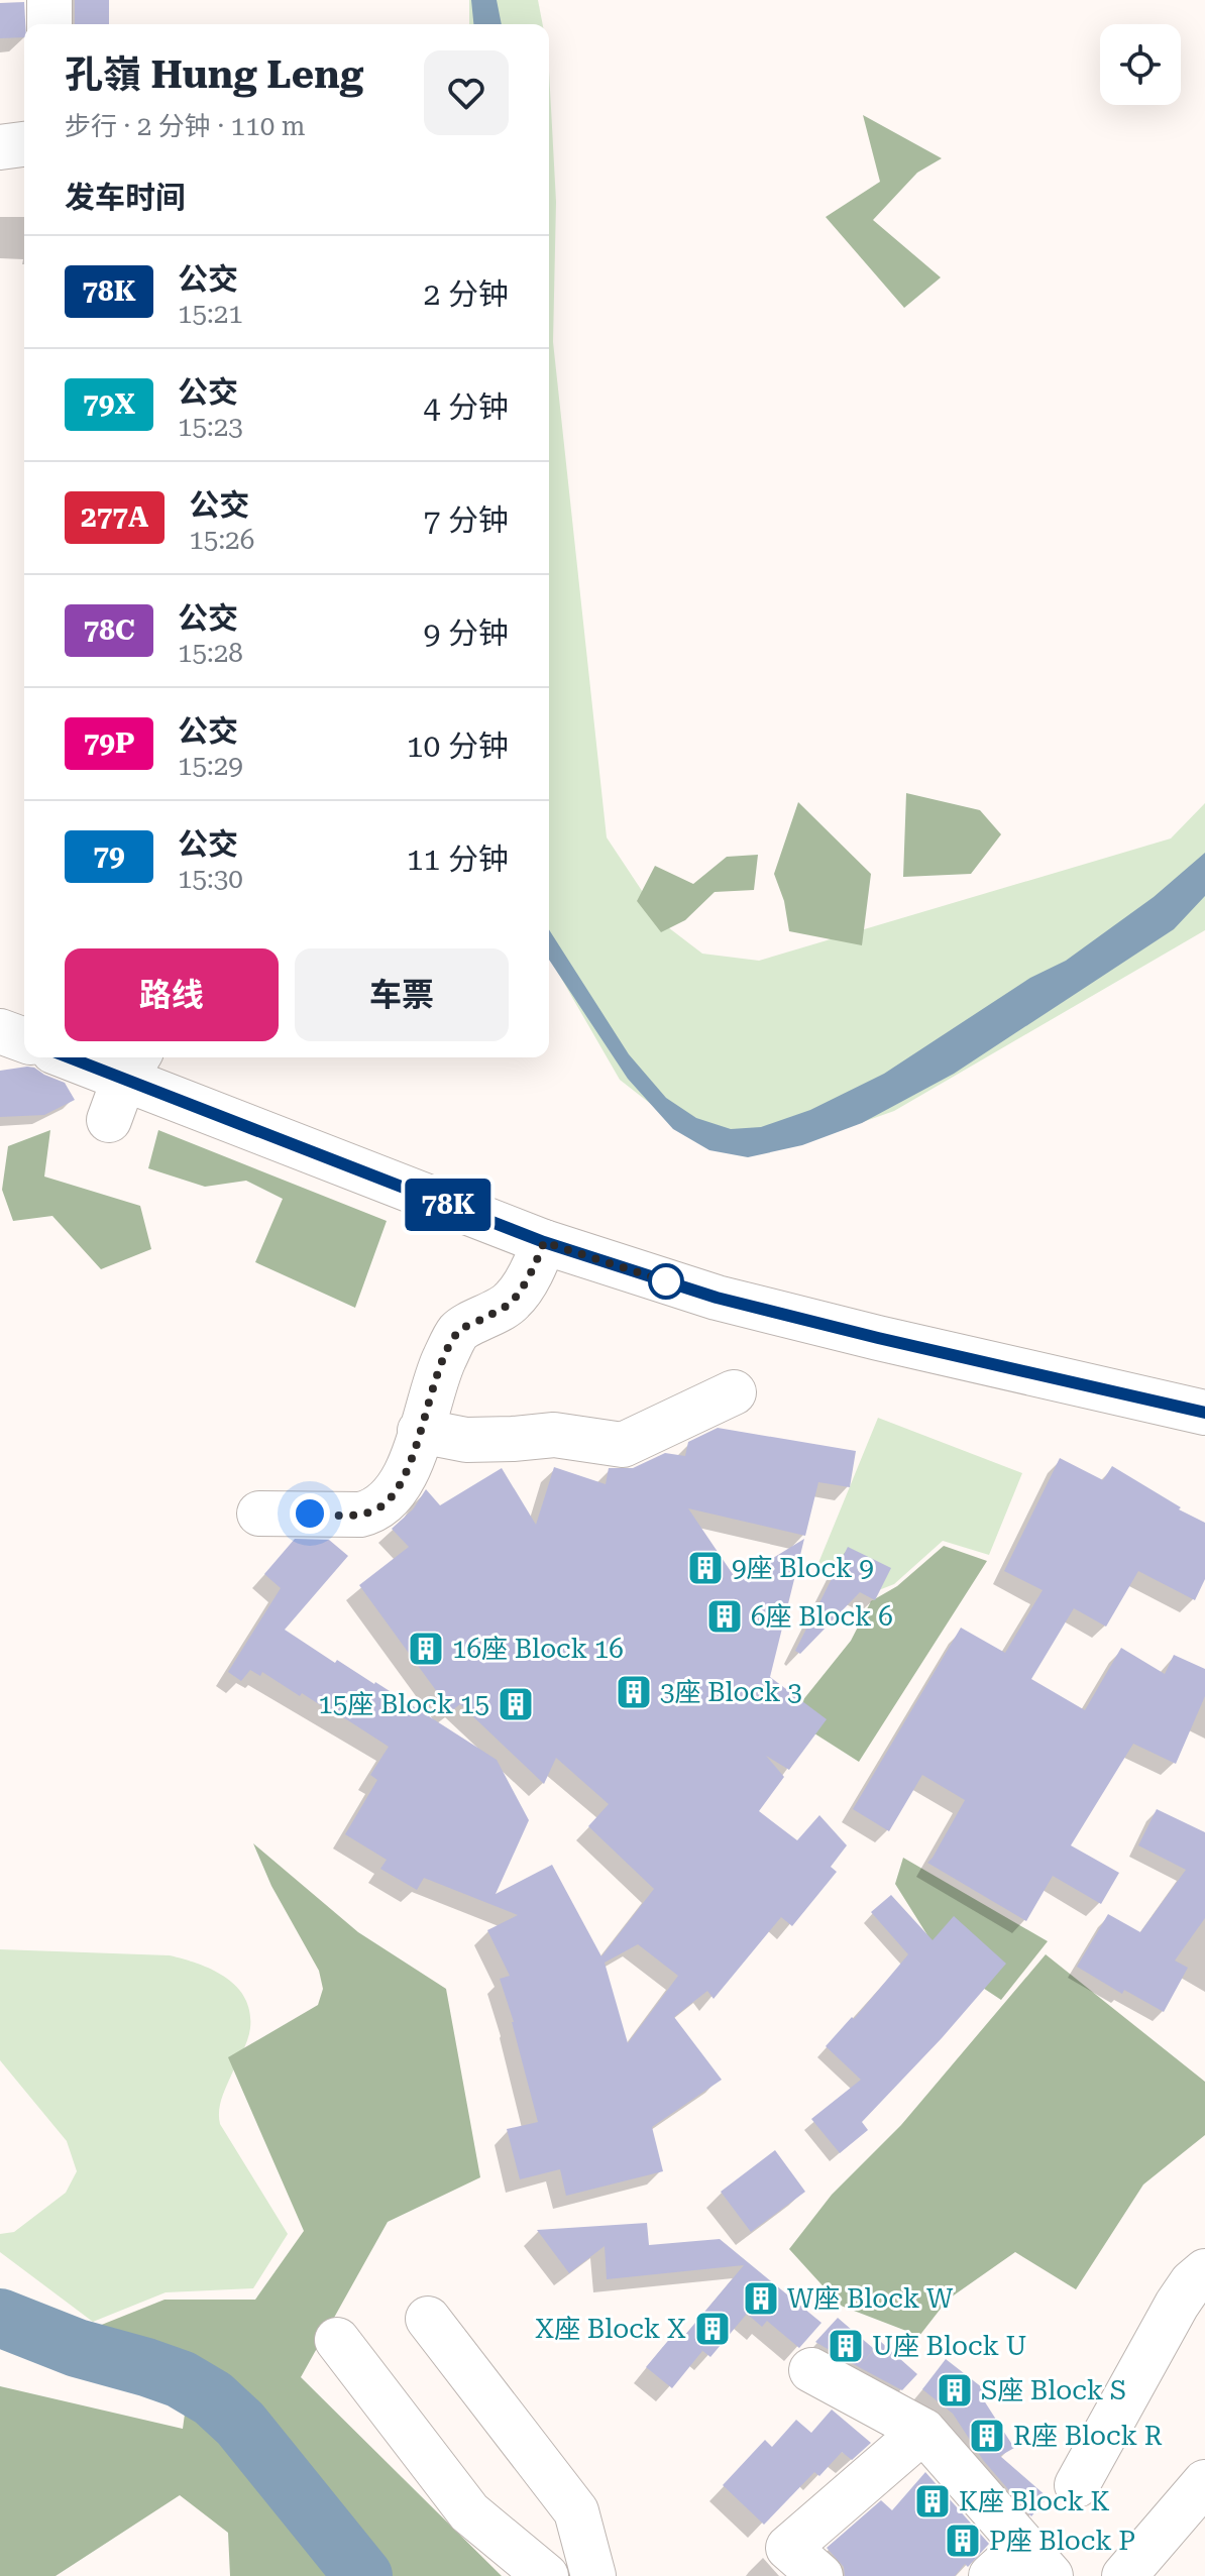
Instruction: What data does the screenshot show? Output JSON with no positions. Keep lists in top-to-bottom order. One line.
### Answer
{"places":{"building":["9座 Block 9","6座 Block 6","16座 Block 16","3座 Block 3","15座 Block 15","W座 Block W","X座 Block X","U座 Block U","S座 Block S","R座 Block R","K座 Block K","P座 Block P"]},"lines":["bus line 78K"],"page":{"on_map":"78K","heading":[["孔嶺 Hung Leng","步行 · 2 分钟 · 110 m"],"发车时间"],"list":[{"mark":"78K","name":"公交","note":"15:21","value":"2 分钟"},{"mark":"79X","name":"公交","note":"15:23","value":"4 分钟"},{"mark":"277A","name":"公交","note":"15:26","value":"7 分钟"},{"mark":"78C","name":"公交","note":"15:28","value":"9 分钟"},{"mark":"79P","name":"公交","note":"15:29","value":"10 分钟"},{"mark":"79","name":"公交","note":"15:30","value":"11 分钟"}],"buttons":["路线","车票"]}}
